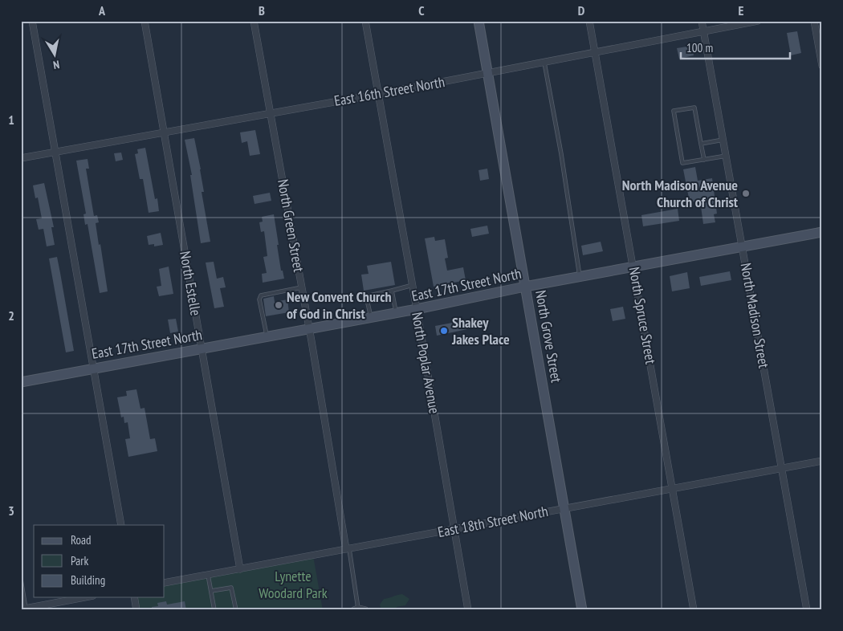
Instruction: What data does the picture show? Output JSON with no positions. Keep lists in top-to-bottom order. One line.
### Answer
{"streets":{"street":["East 16th Street North","North Green Street","North Estelle","East 17th Street North","North Spruce Street","North Madison Street","North Grove Street","North Poplar Avenue","East 18th Street North"]},"crossings":[["East 16th Street North","North Green Street"],["East 16th Street North","North Estelle"],["East 16th Street North","North Spruce Street"],["East 16th Street North","North Madison Street"],["East 16th Street North","North Grove Street"],["East 16th Street North","North Poplar Avenue"],["North Green Street","East 17th Street North"],["North Green Street","East 18th Street North"],["North Estelle","East 17th Street North"],["North Estelle","East 18th Street North"],["East 17th Street North","North Spruce Street"],["East 17th Street North","North Madison Street"],["East 17th Street North","North Grove Street"],["East 17th Street North","North Poplar Avenue"],["North Spruce Street","East 18th Street North"],["North Madison Street","East 18th Street North"],["North Grove Street","East 18th Street North"],["North Poplar Avenue","East 18th Street North"]],"parks":["Lynette Woodard Park"],"places":["North Madison Avenue Church of Christ","New Convent Church of God in Christ","Shakey Jakes Place"],"legend":["Road","Park","Building"],"scale_bar":"100 m","north":"bottom","grid":{"columns":["A","B","C","D","E"],"rows":["1","2","3"]}}
